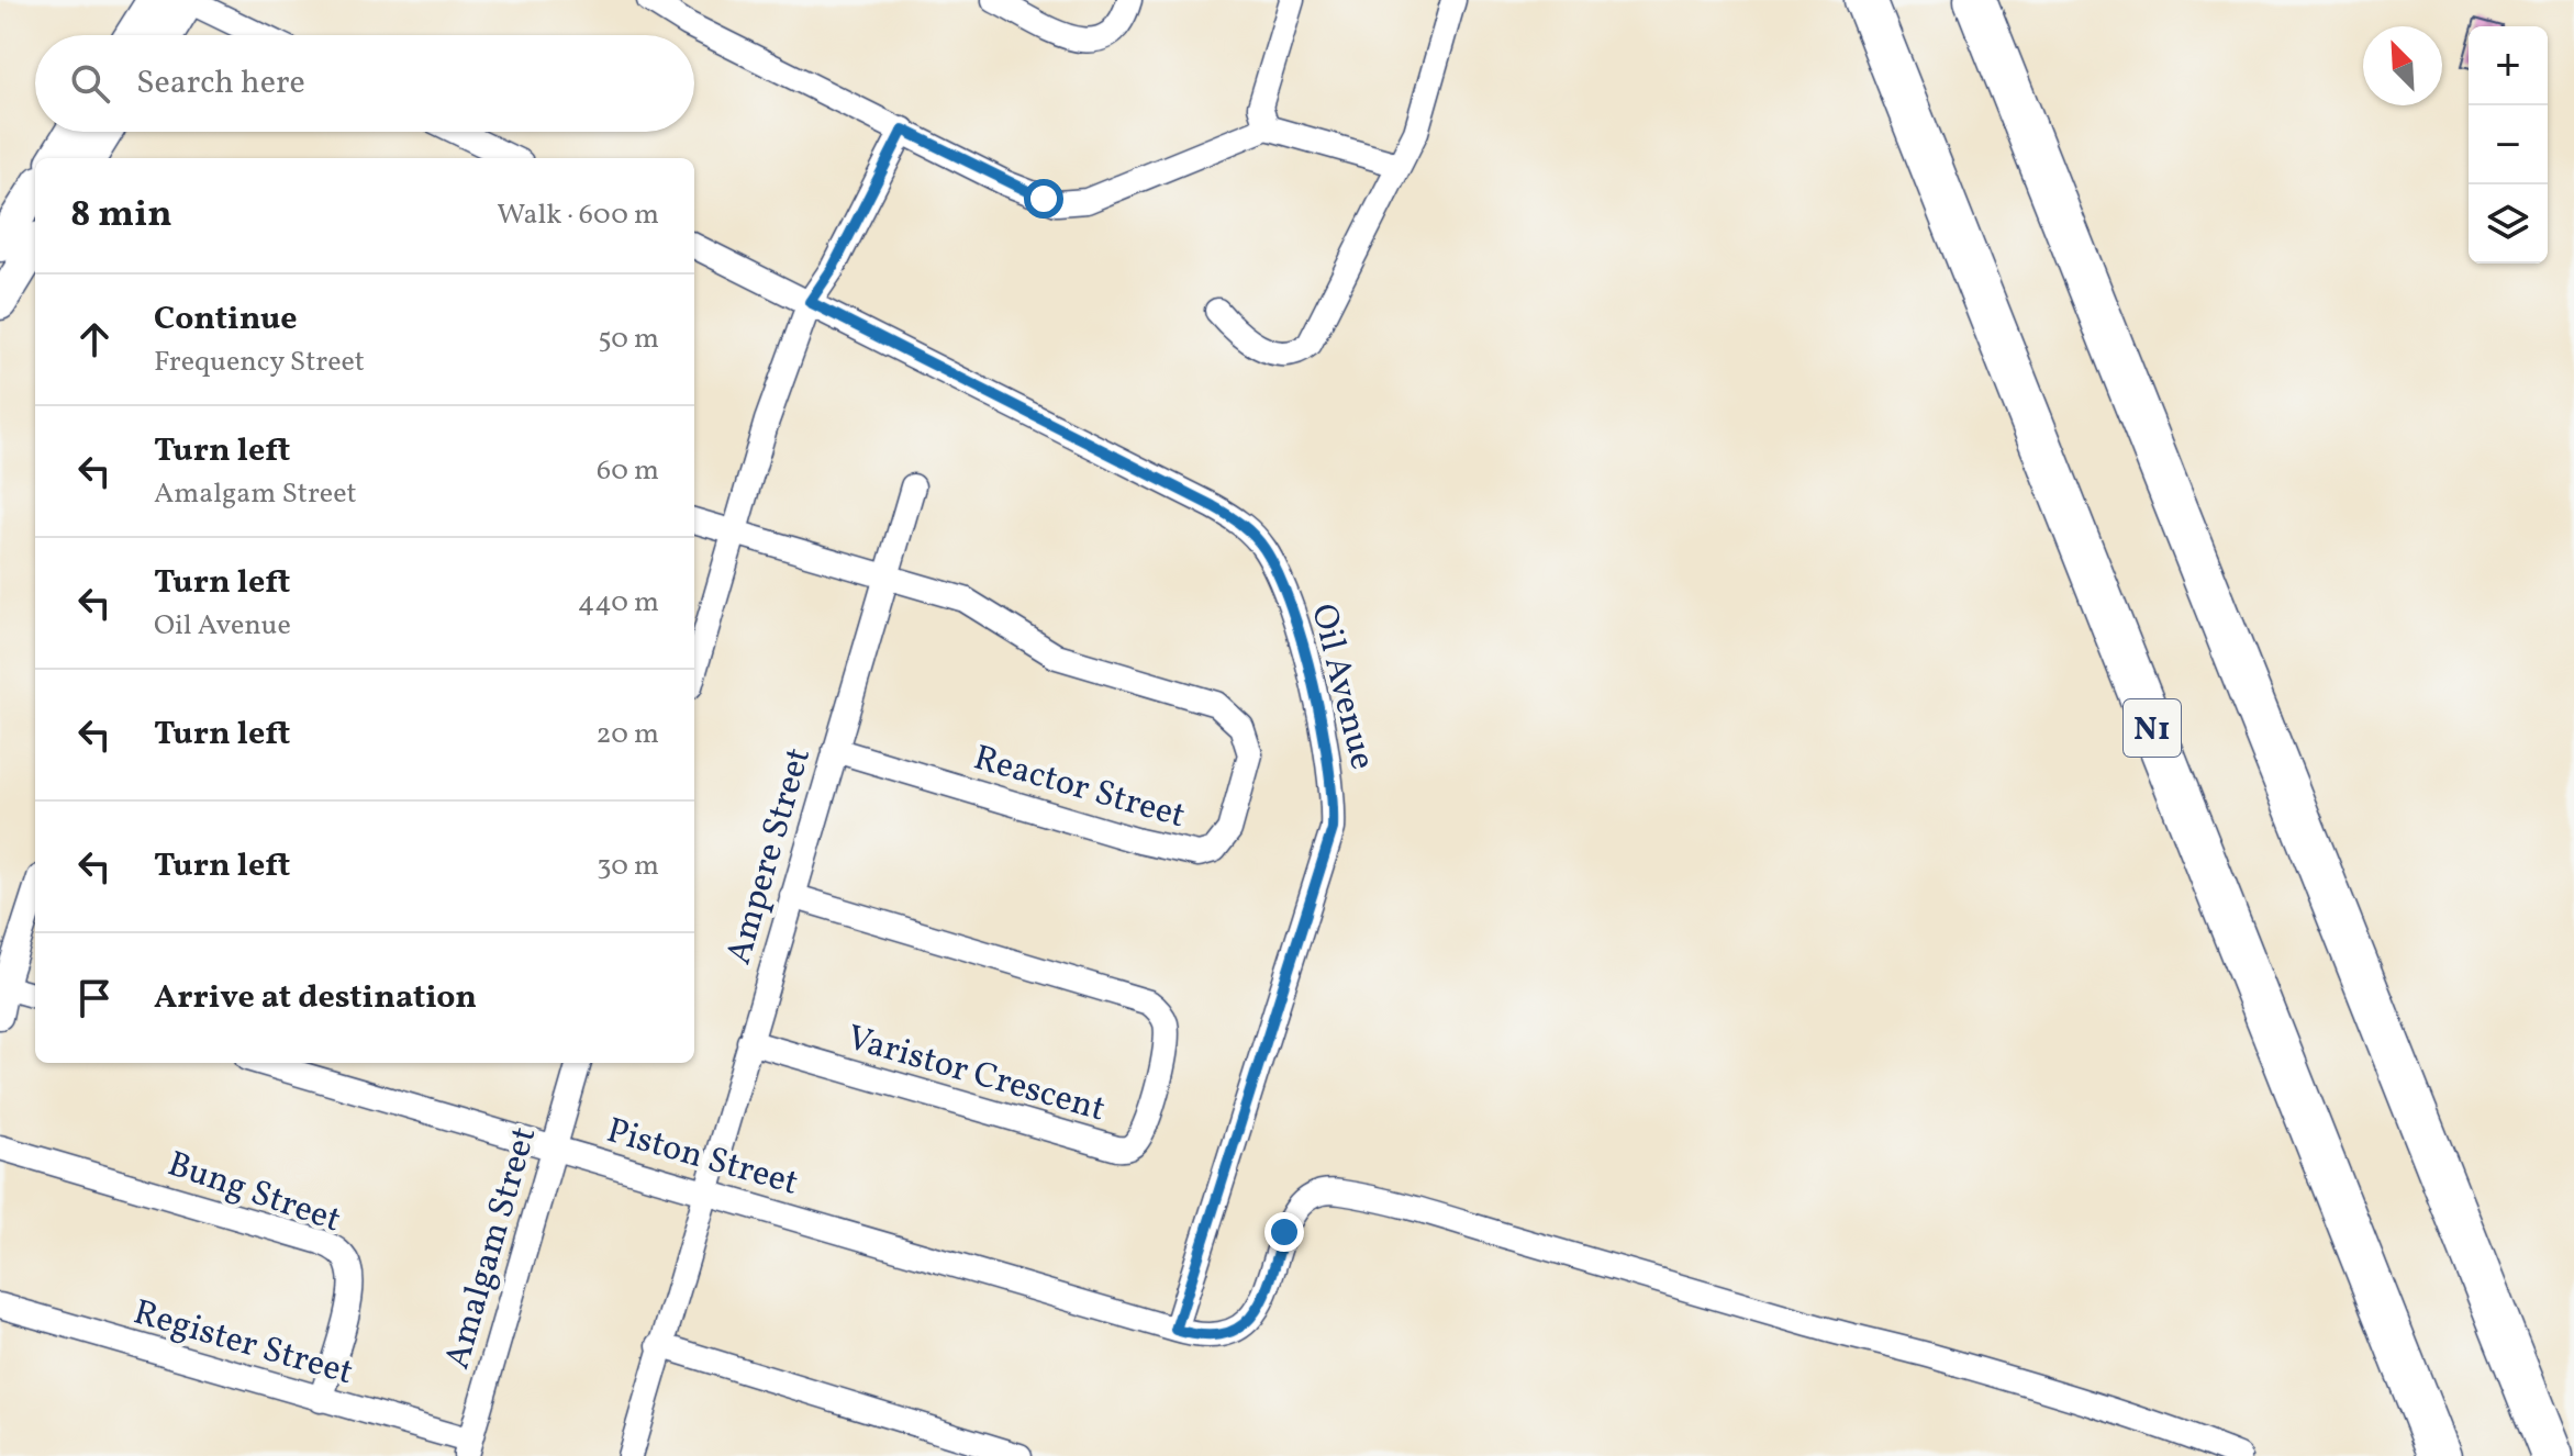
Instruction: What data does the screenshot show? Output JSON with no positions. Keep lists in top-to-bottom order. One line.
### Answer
{"streets":{"highway":["N1"],"street":["Oil Avenue","Reactor Street","Ampere Street","Varistor Crescent","Piston Street","Bung Street","Amalgam Street","Register Street"]},"crossings":[["Oil Avenue","Piston Street"],["Reactor Street","Ampere Street"],["Ampere Street","Varistor Crescent"],["Ampere Street","Piston Street"],["Piston Street","Amalgam Street"],["Bung Street","Register Street"],["Amalgam Street","Register Street"]],"north":"top left","page":{"map_buttons":["+","−"],"search":"Search here","heading":["8 min","Walk · 600 m"],"list":[["Continue","Frequency Street","50 m"],["Turn left","Amalgam Street","60 m"],["Turn left","Oil Avenue","440 m"],["Turn left","20 m"],["Turn left","30 m"],"Arrive at destination"]}}
